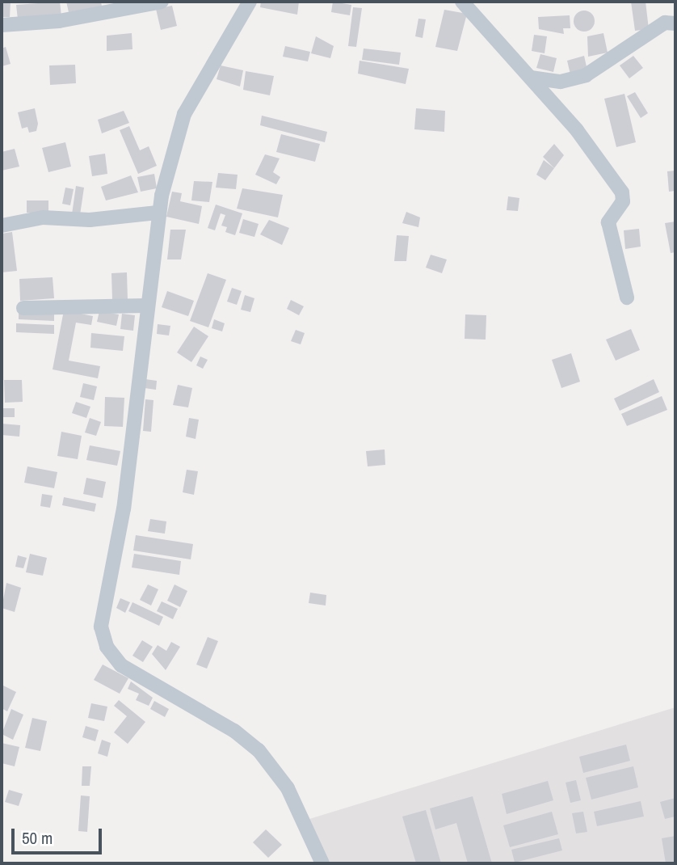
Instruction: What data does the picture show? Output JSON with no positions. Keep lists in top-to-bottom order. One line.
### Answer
{"scale_bar":"50 m"}
